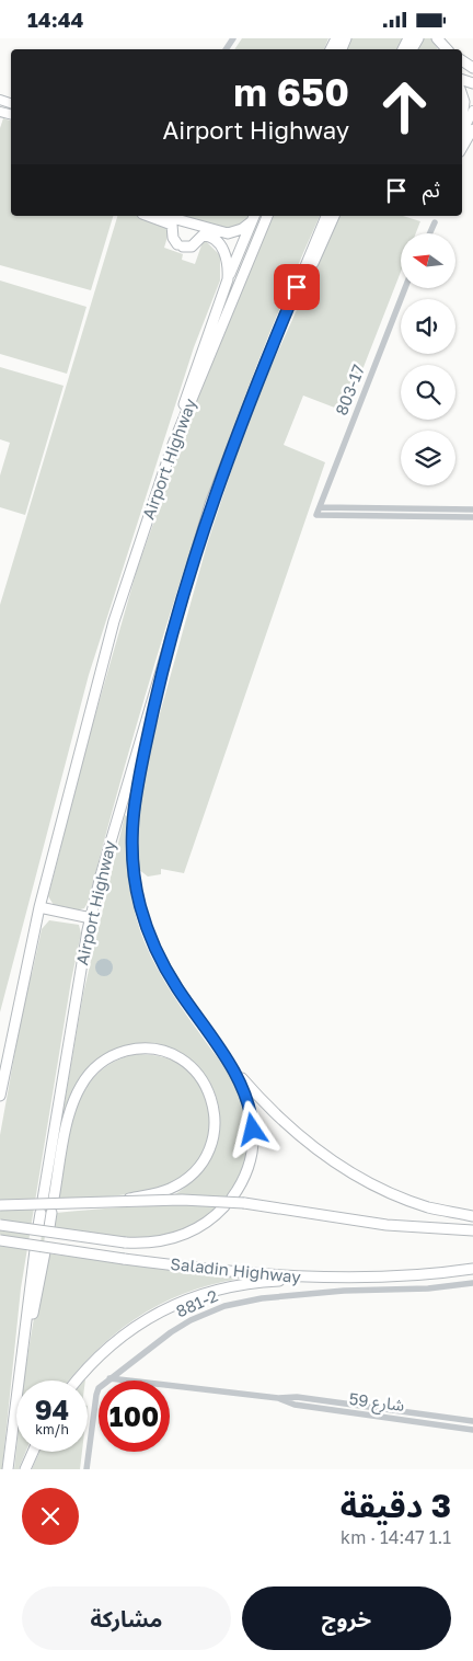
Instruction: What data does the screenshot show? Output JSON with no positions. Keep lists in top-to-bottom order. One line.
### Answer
{"streets":{"highway":["Airport Highway","Saladin Highway"],"street":["803-17","881-2","شارع 59"]},"crossings":[["881-2","شارع 59"]],"north":"left","page":{"status":"14:44","turn":["650 m","Airport Highway"],"then":"ثم","speed":"94 km/h","limit":"100","heading":["3 دقيقة","1.1 km · 14:47"],"buttons":["خروج","مشاركة"]}}
